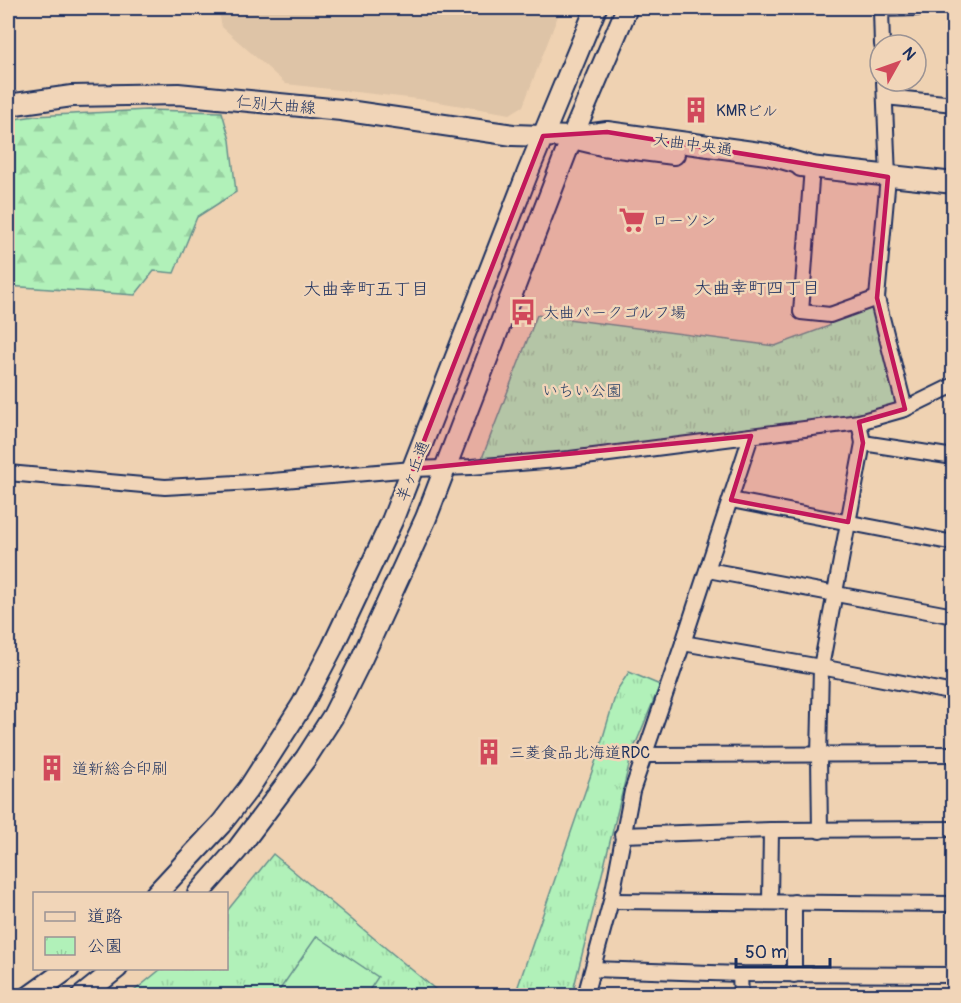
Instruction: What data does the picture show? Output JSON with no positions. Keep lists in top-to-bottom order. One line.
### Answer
{"streets":{"main road":["仁別大曲線","大曲中央通","羊ヶ丘通"]},"crossings":[["仁別大曲線","大曲中央通"],["仁別大曲線","羊ヶ丘通"],["大曲中央通","羊ヶ丘通"]],"districts":["大曲幸町四丁目","大曲幸町五丁目"],"parks":["いちい公園"],"places":{"building":["KMRビル","三菱食品北海道RDC","道新総合印刷"],"supermarket":["ローソン"],"bus stop":["大曲パークゴルフ場"]},"legend":["道路","公園"],"scale_bar":"50 m","north":"top right"}
